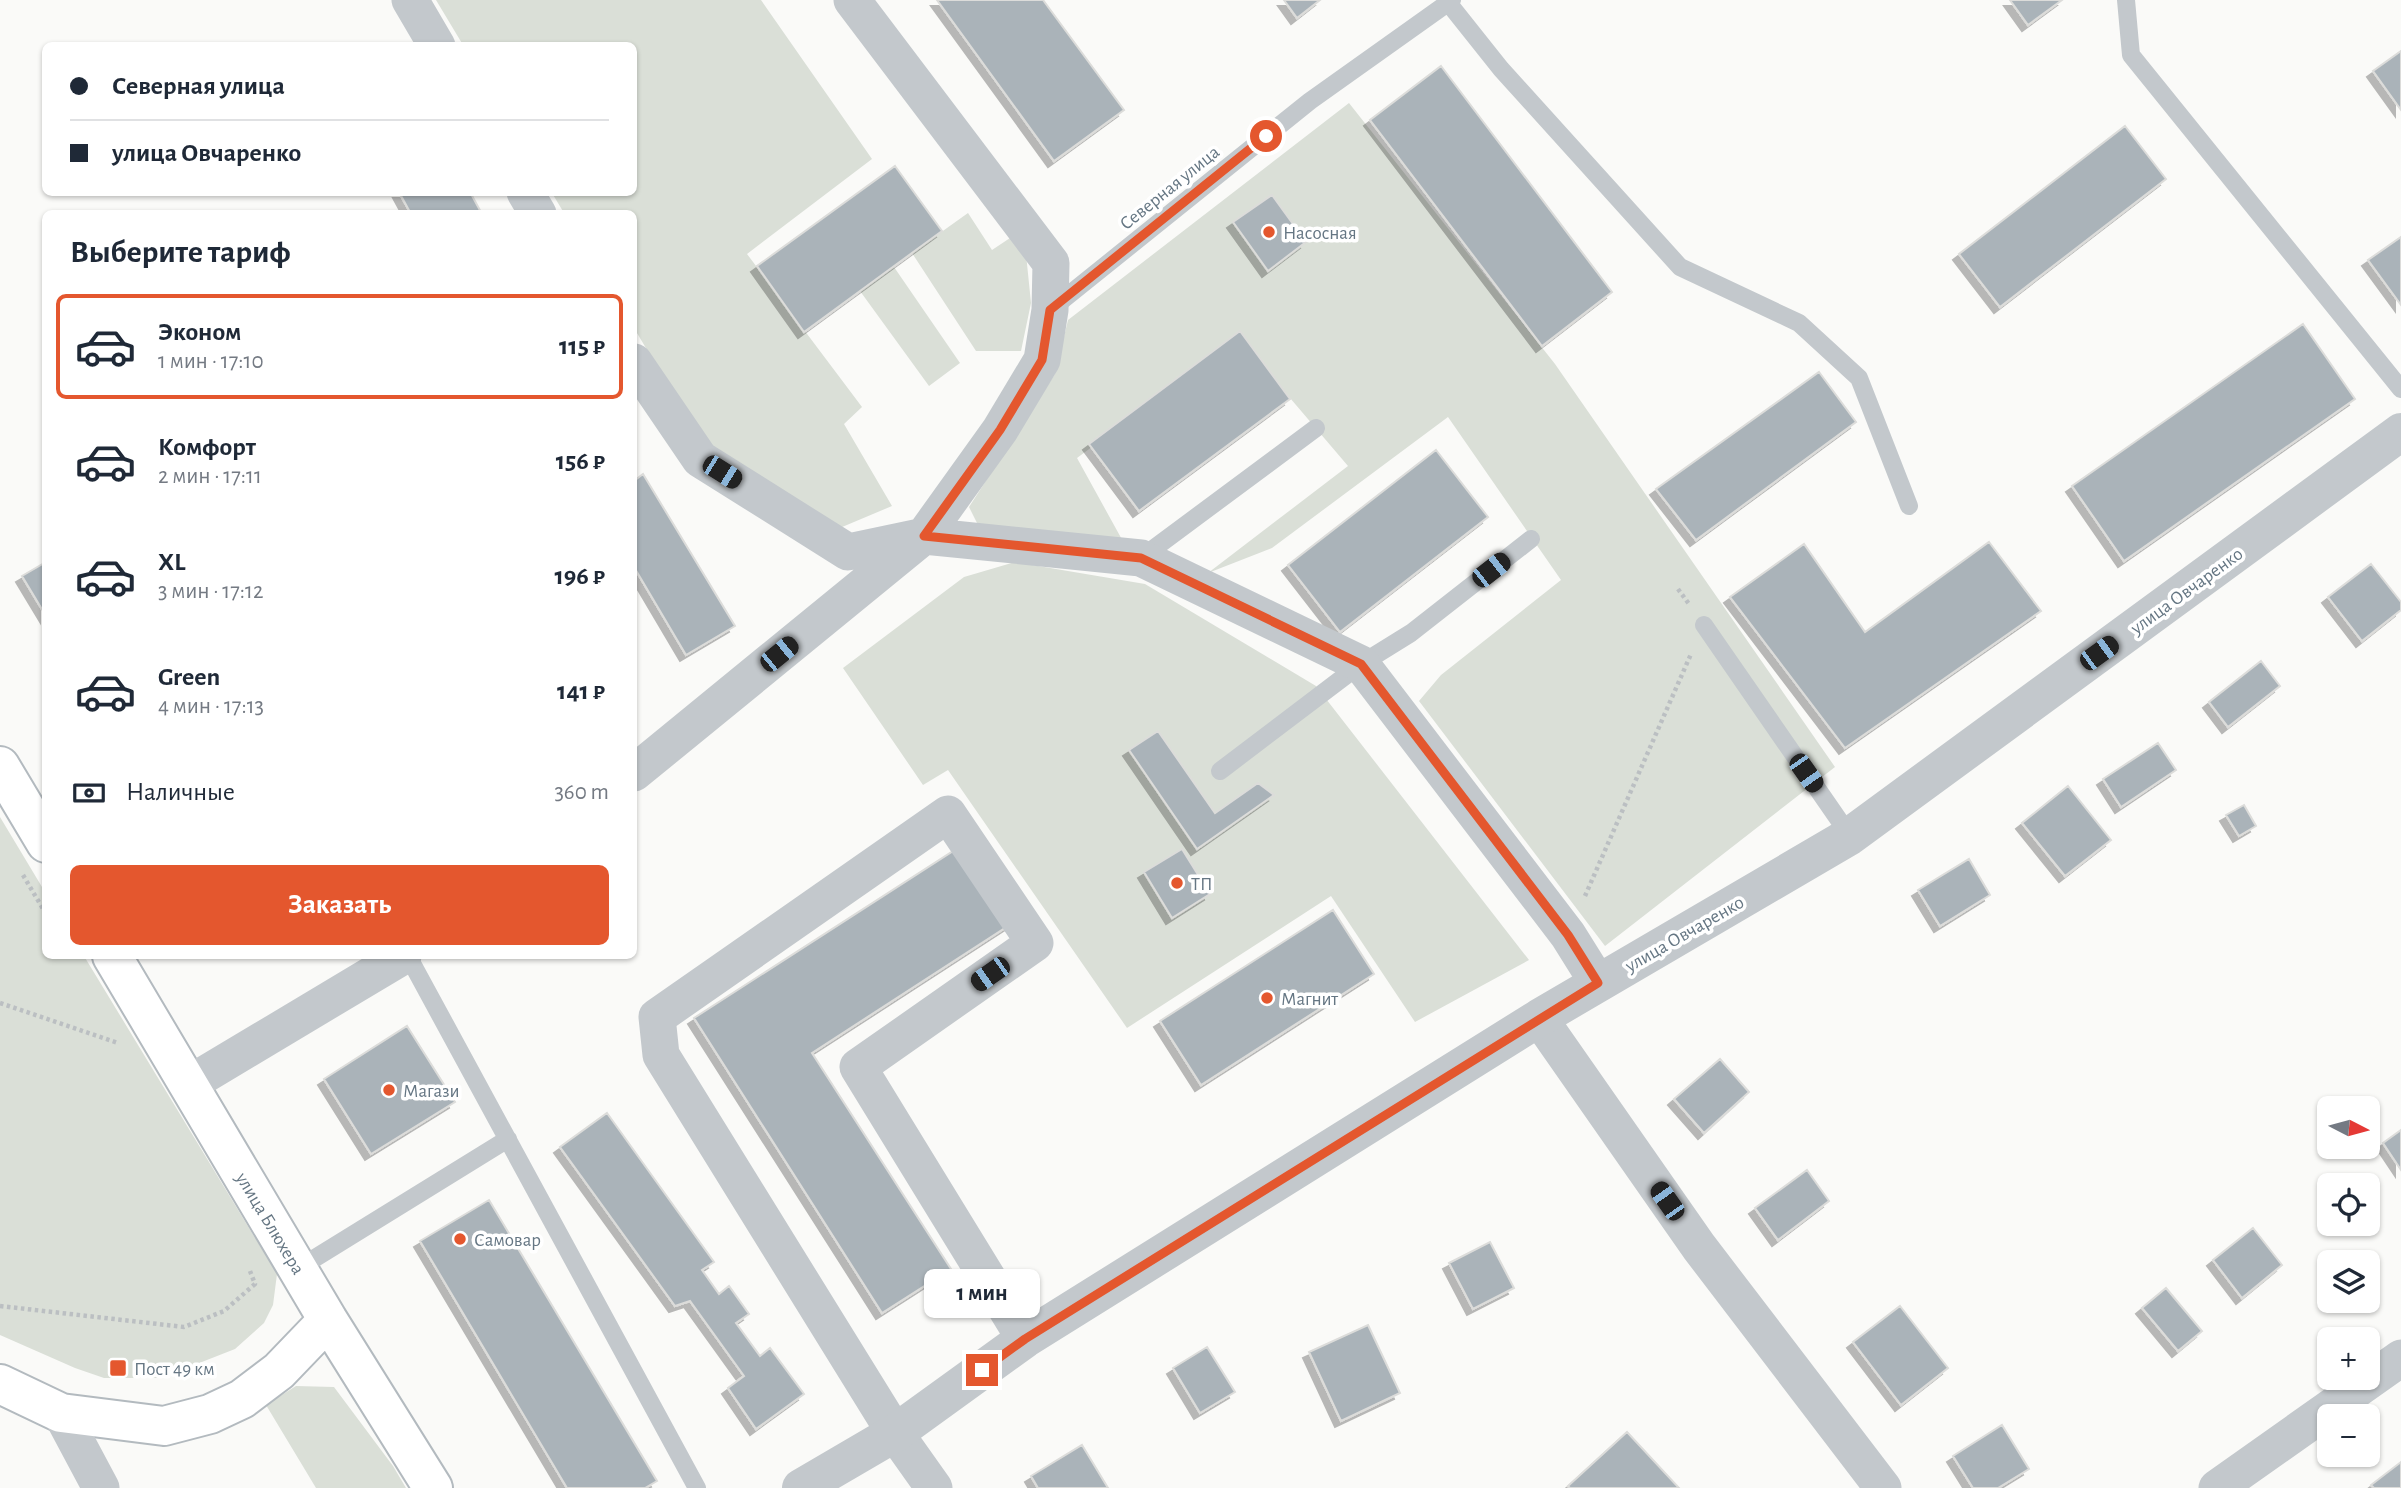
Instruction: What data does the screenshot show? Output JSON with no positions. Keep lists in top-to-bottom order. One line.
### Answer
{"streets":{"main road":["улица Блюхера"],"street":["улица Овчаренко"],"lane":["Северная улица"]},"places":{"other":["Насосная","ТП","Магнит","Магази","Самовар"],"transit":["Пост 49 км"]},"north":"right","page":{"banner":["Северная улица","улица Овчаренко"],"heading":"Выберите тариф","list":[{"name":"Эконом","note":"1 мин · 17:10","value":"115 ₽"},{"name":"Комфорт","note":"2 мин · 17:11","value":"156 ₽"},{"name":"XL","note":"3 мин · 17:12","value":"196 ₽"},{"name":"Green","note":"4 мин · 17:13","value":"141 ₽"}],"pay":["Наличные","360 m"],"buttons":"Заказать","map_buttons":["+","−"],"bubble":"1 мин"}}
